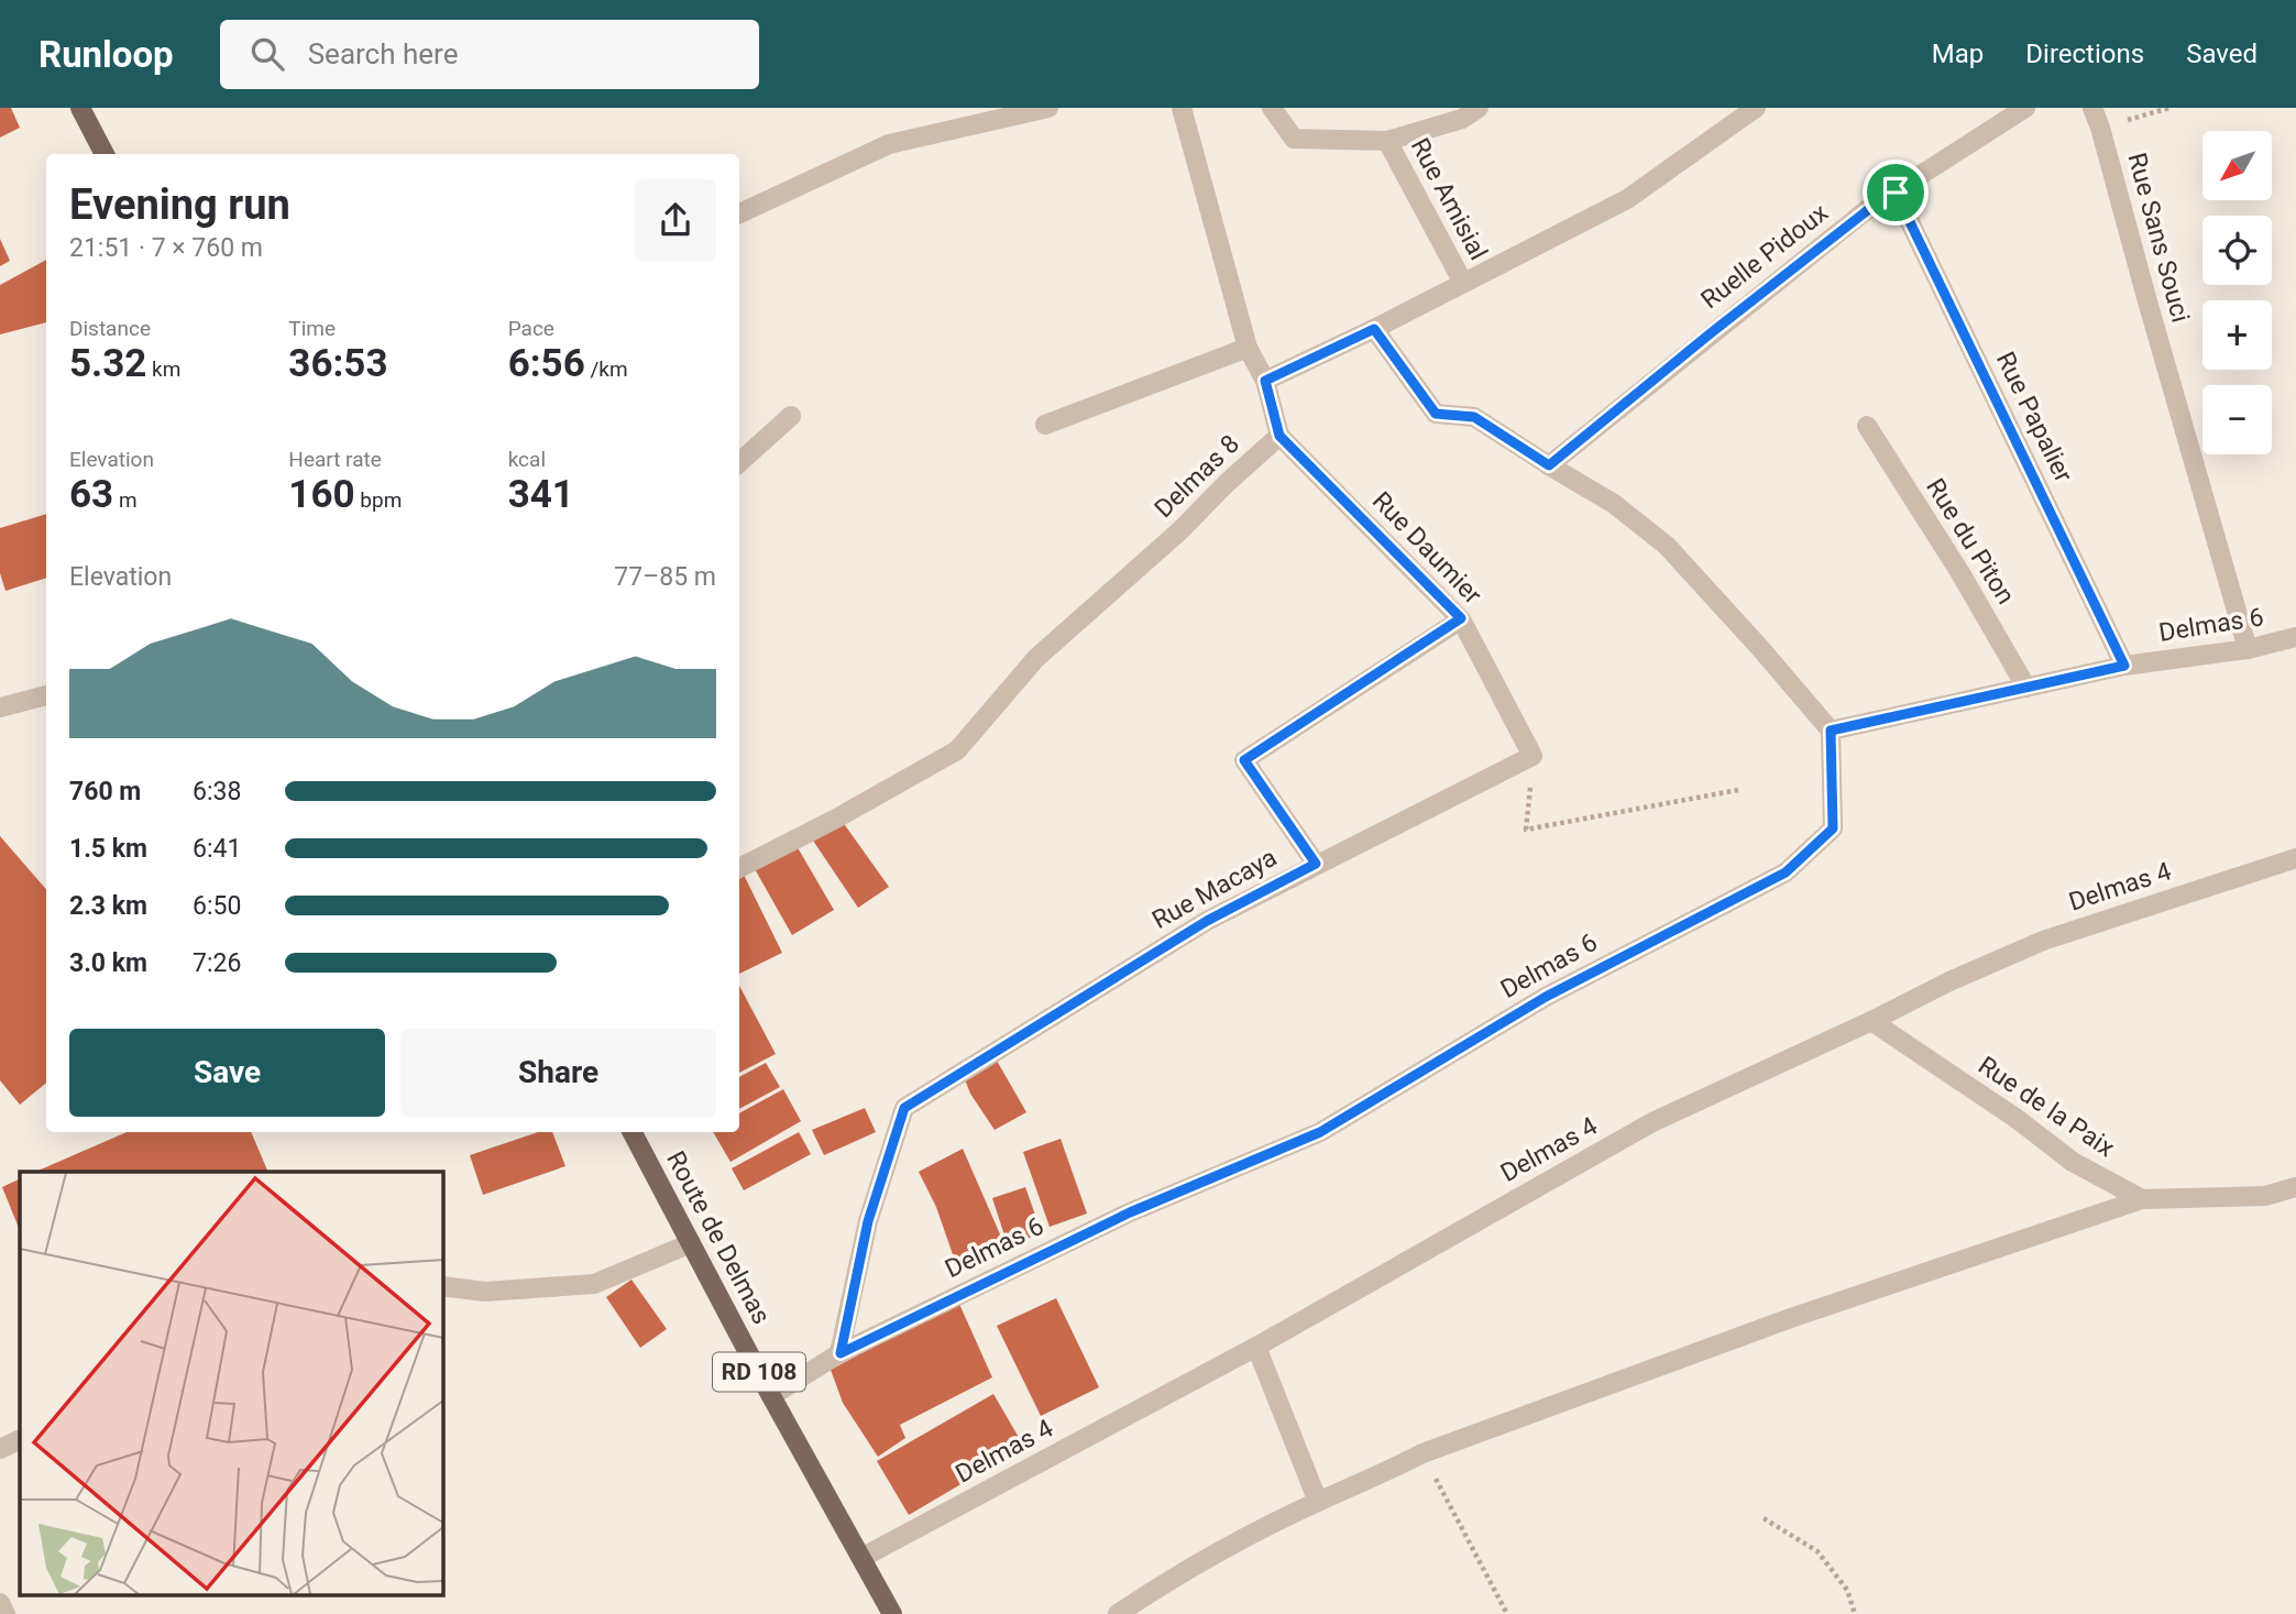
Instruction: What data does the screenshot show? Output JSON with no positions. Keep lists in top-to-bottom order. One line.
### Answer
{"streets":{"main road":["Route de Delmas","RD 108"],"street":["Rue Amisial","Rue Sans Souci","Ruelle Pidoux","Rue Papalier","Delmas 8","Rue du Piton","Rue Daumier","Delmas 6","Delmas 4","Rue Macaya","Rue de la Paix"]},"crossings":[["Rue Sans Souci","Delmas 6"],["Ruelle Pidoux","Rue Papalier"],["Rue Papalier","Delmas 6"],["Delmas 8","Rue Daumier"],["Rue du Piton","Delmas 6"],["Rue Daumier","Rue Macaya"],["Delmas 6","Rue Macaya"],["Delmas 6","Route de Delmas"],["Delmas 4","Rue de la Paix"],["Delmas 4","Route de Delmas"]],"north":"bottom left","page":{"header":"Runloop","search":"Search here","nav":["Map","Directions","Saved"],"map_buttons":["+","−"],"heading":["Evening run","21:51 · 7 × 760 m"],"stats":[["Distance","5.32 km"],["Time","36:53"],["Pace","6:56 /km"],["Elevation","63 m"],["Heart rate","160 bpm"],["kcal","341"]],"chart":["Elevation","77–85 m"],"list":[{"name":"760 m","note":"6:38"},{"name":"1.5 km","note":"6:41"},{"name":"2.3 km","note":"6:50"},{"name":"3.0 km","note":"7:26"}],"buttons":["Save","Share"]}}
